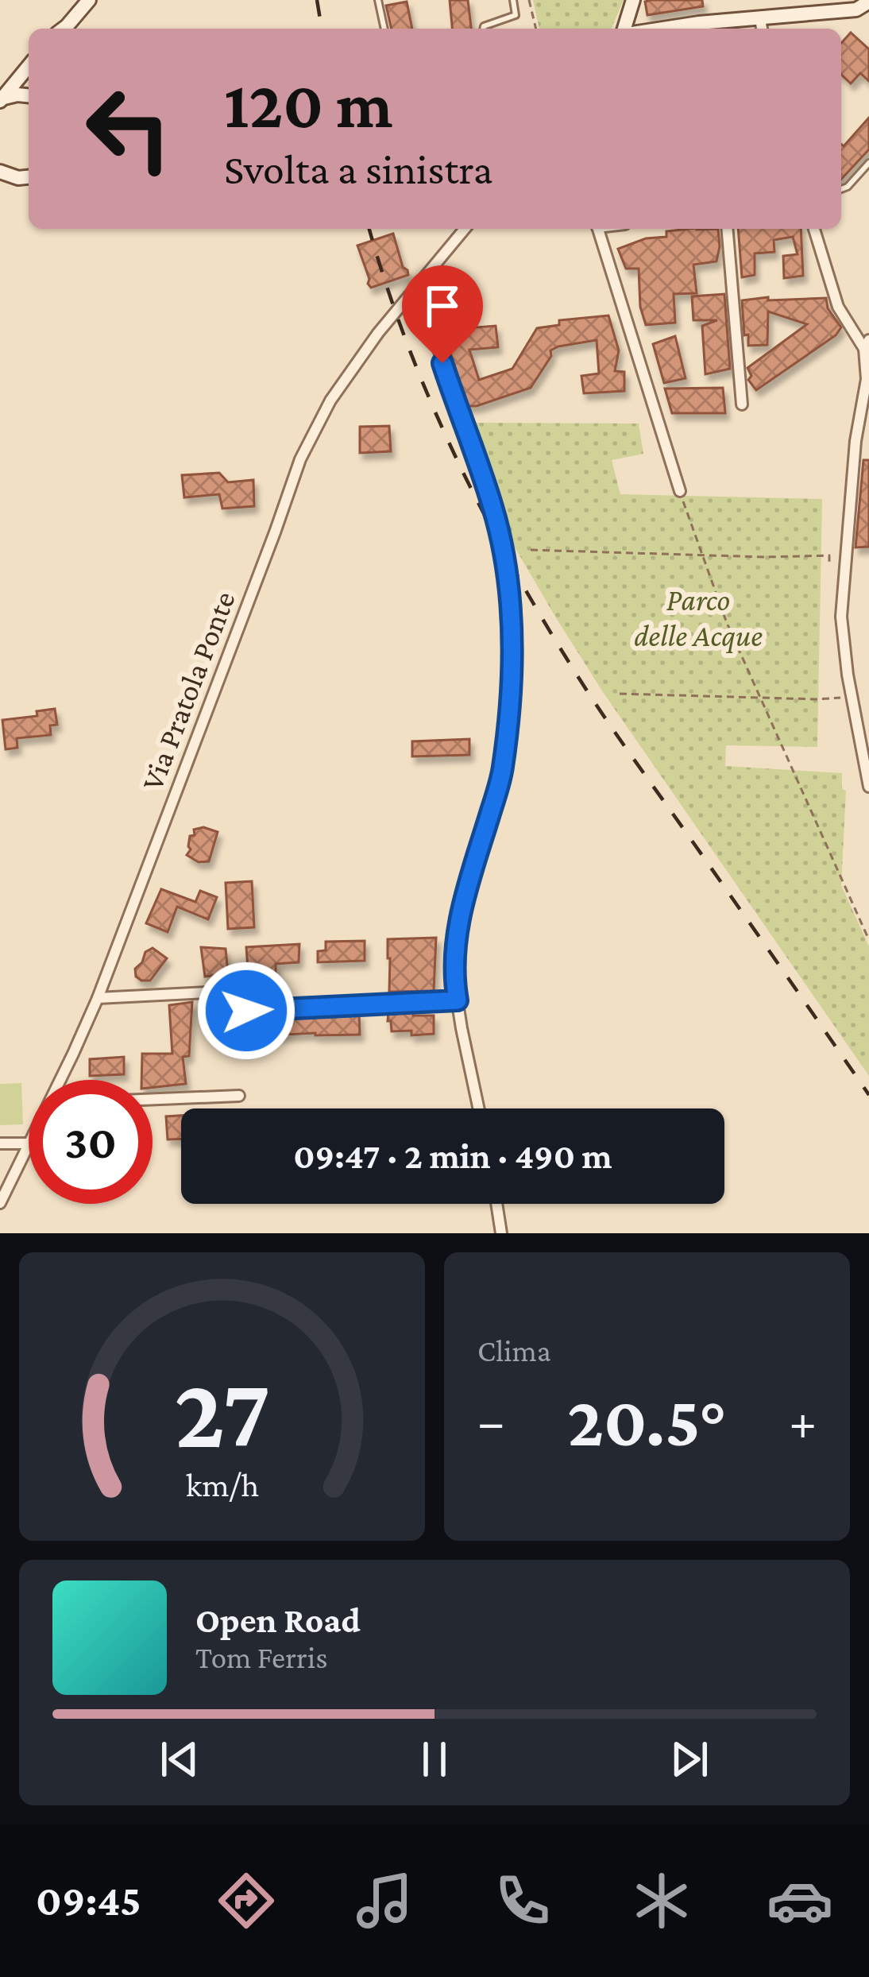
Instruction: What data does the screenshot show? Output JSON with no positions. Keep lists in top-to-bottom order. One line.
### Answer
{"streets":{"street":["Via Pratola Ponte"]},"parks":["Parco delle Acque"],"page":{"turn":["120 m","Svolta a sinistra"],"limit":"30","trip":"09:47 · 2 min · 490 m","tile":"Clima","heat":["−","20.5°","+"],"song":["Open Road","Tom Ferris"],"tabs":"09:45","gauge":["27","km/h"]}}
